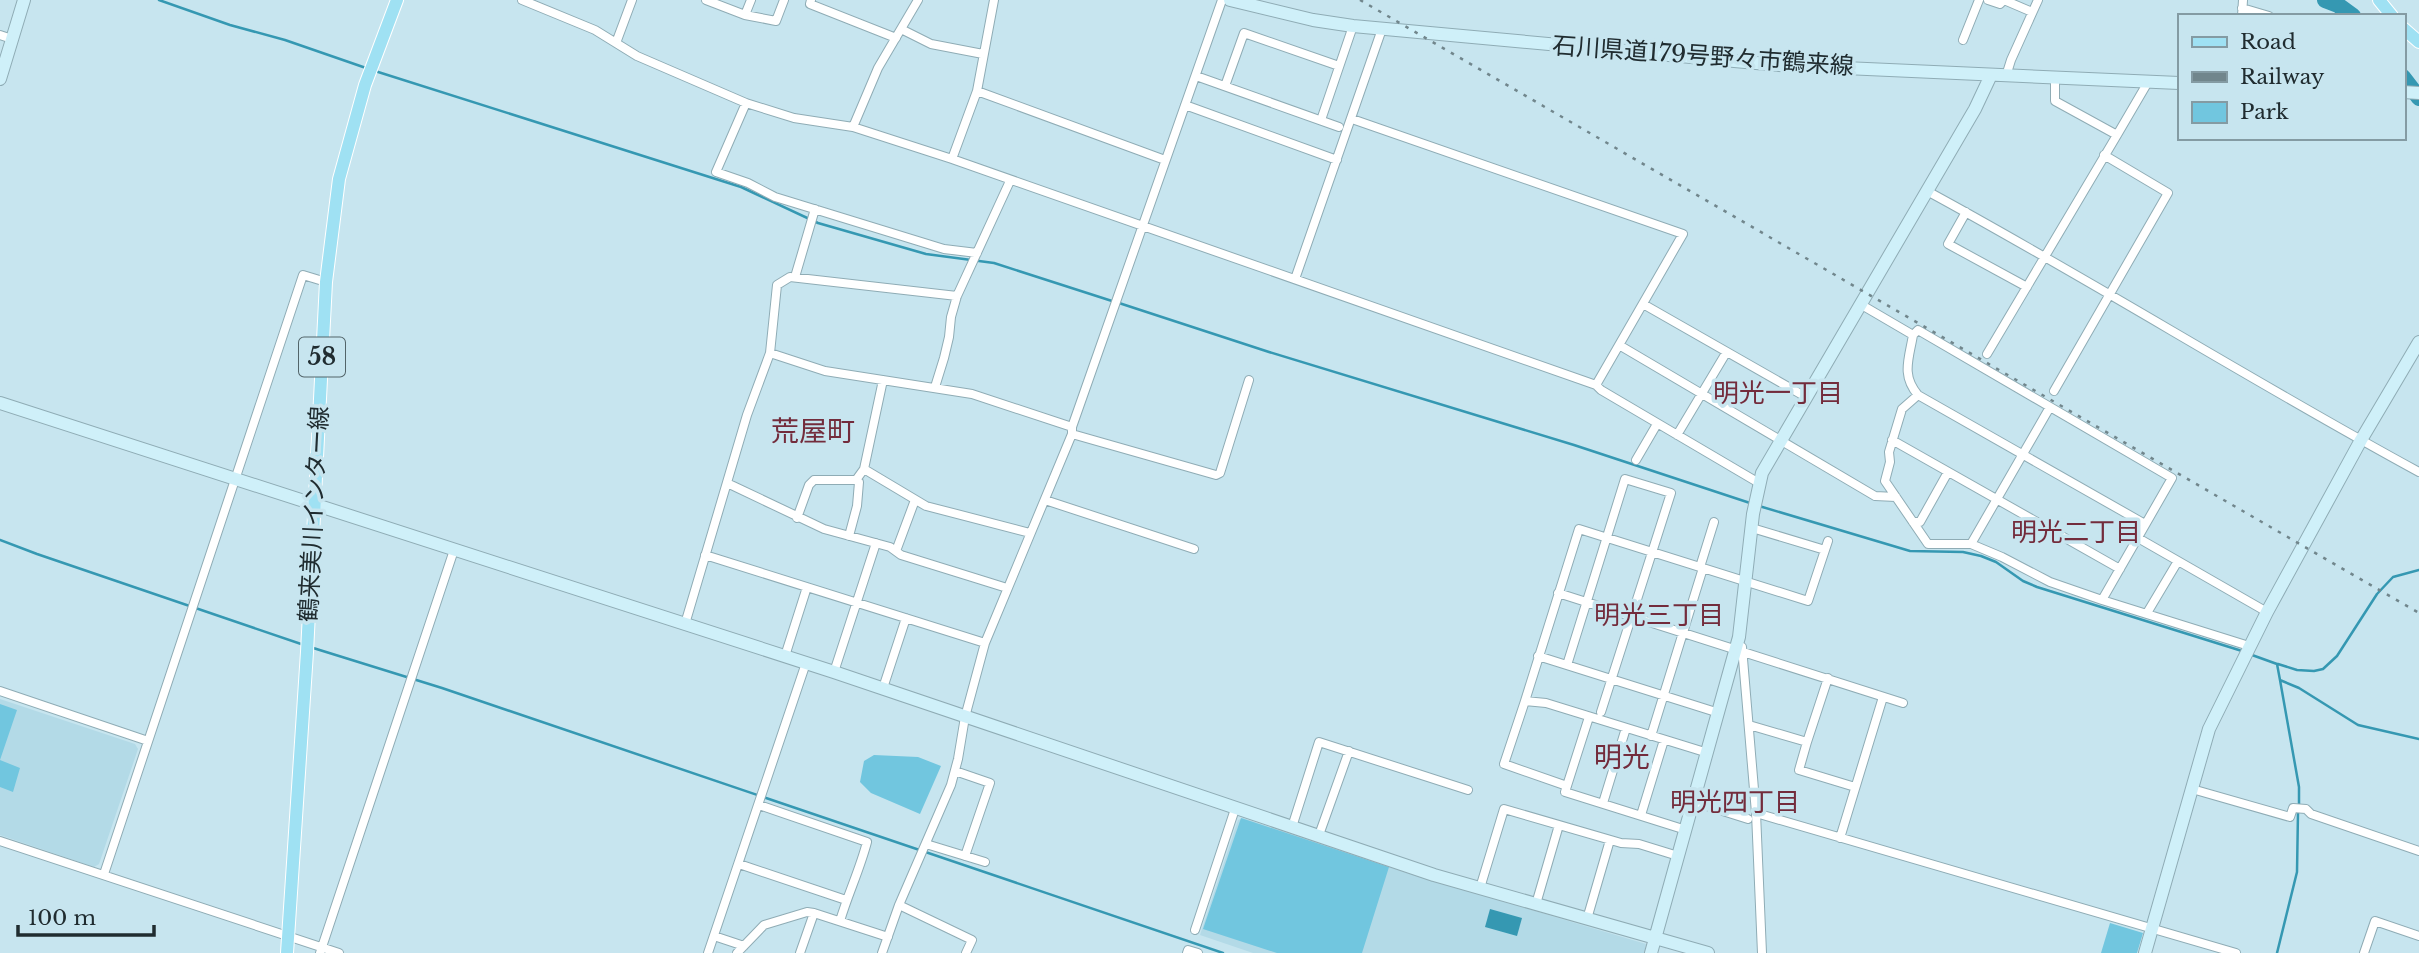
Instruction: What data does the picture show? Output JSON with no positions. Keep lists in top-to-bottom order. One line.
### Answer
{"streets":{"main road":["58","鶴来美川インター線"],"street":["石川県道179号野々市鶴来線"]},"districts":["明光一丁目","荒屋町","明光二丁目","明光三丁目","明光","明光四丁目"],"legend":["Road","Railway","Park"],"scale_bar":"100 m"}
